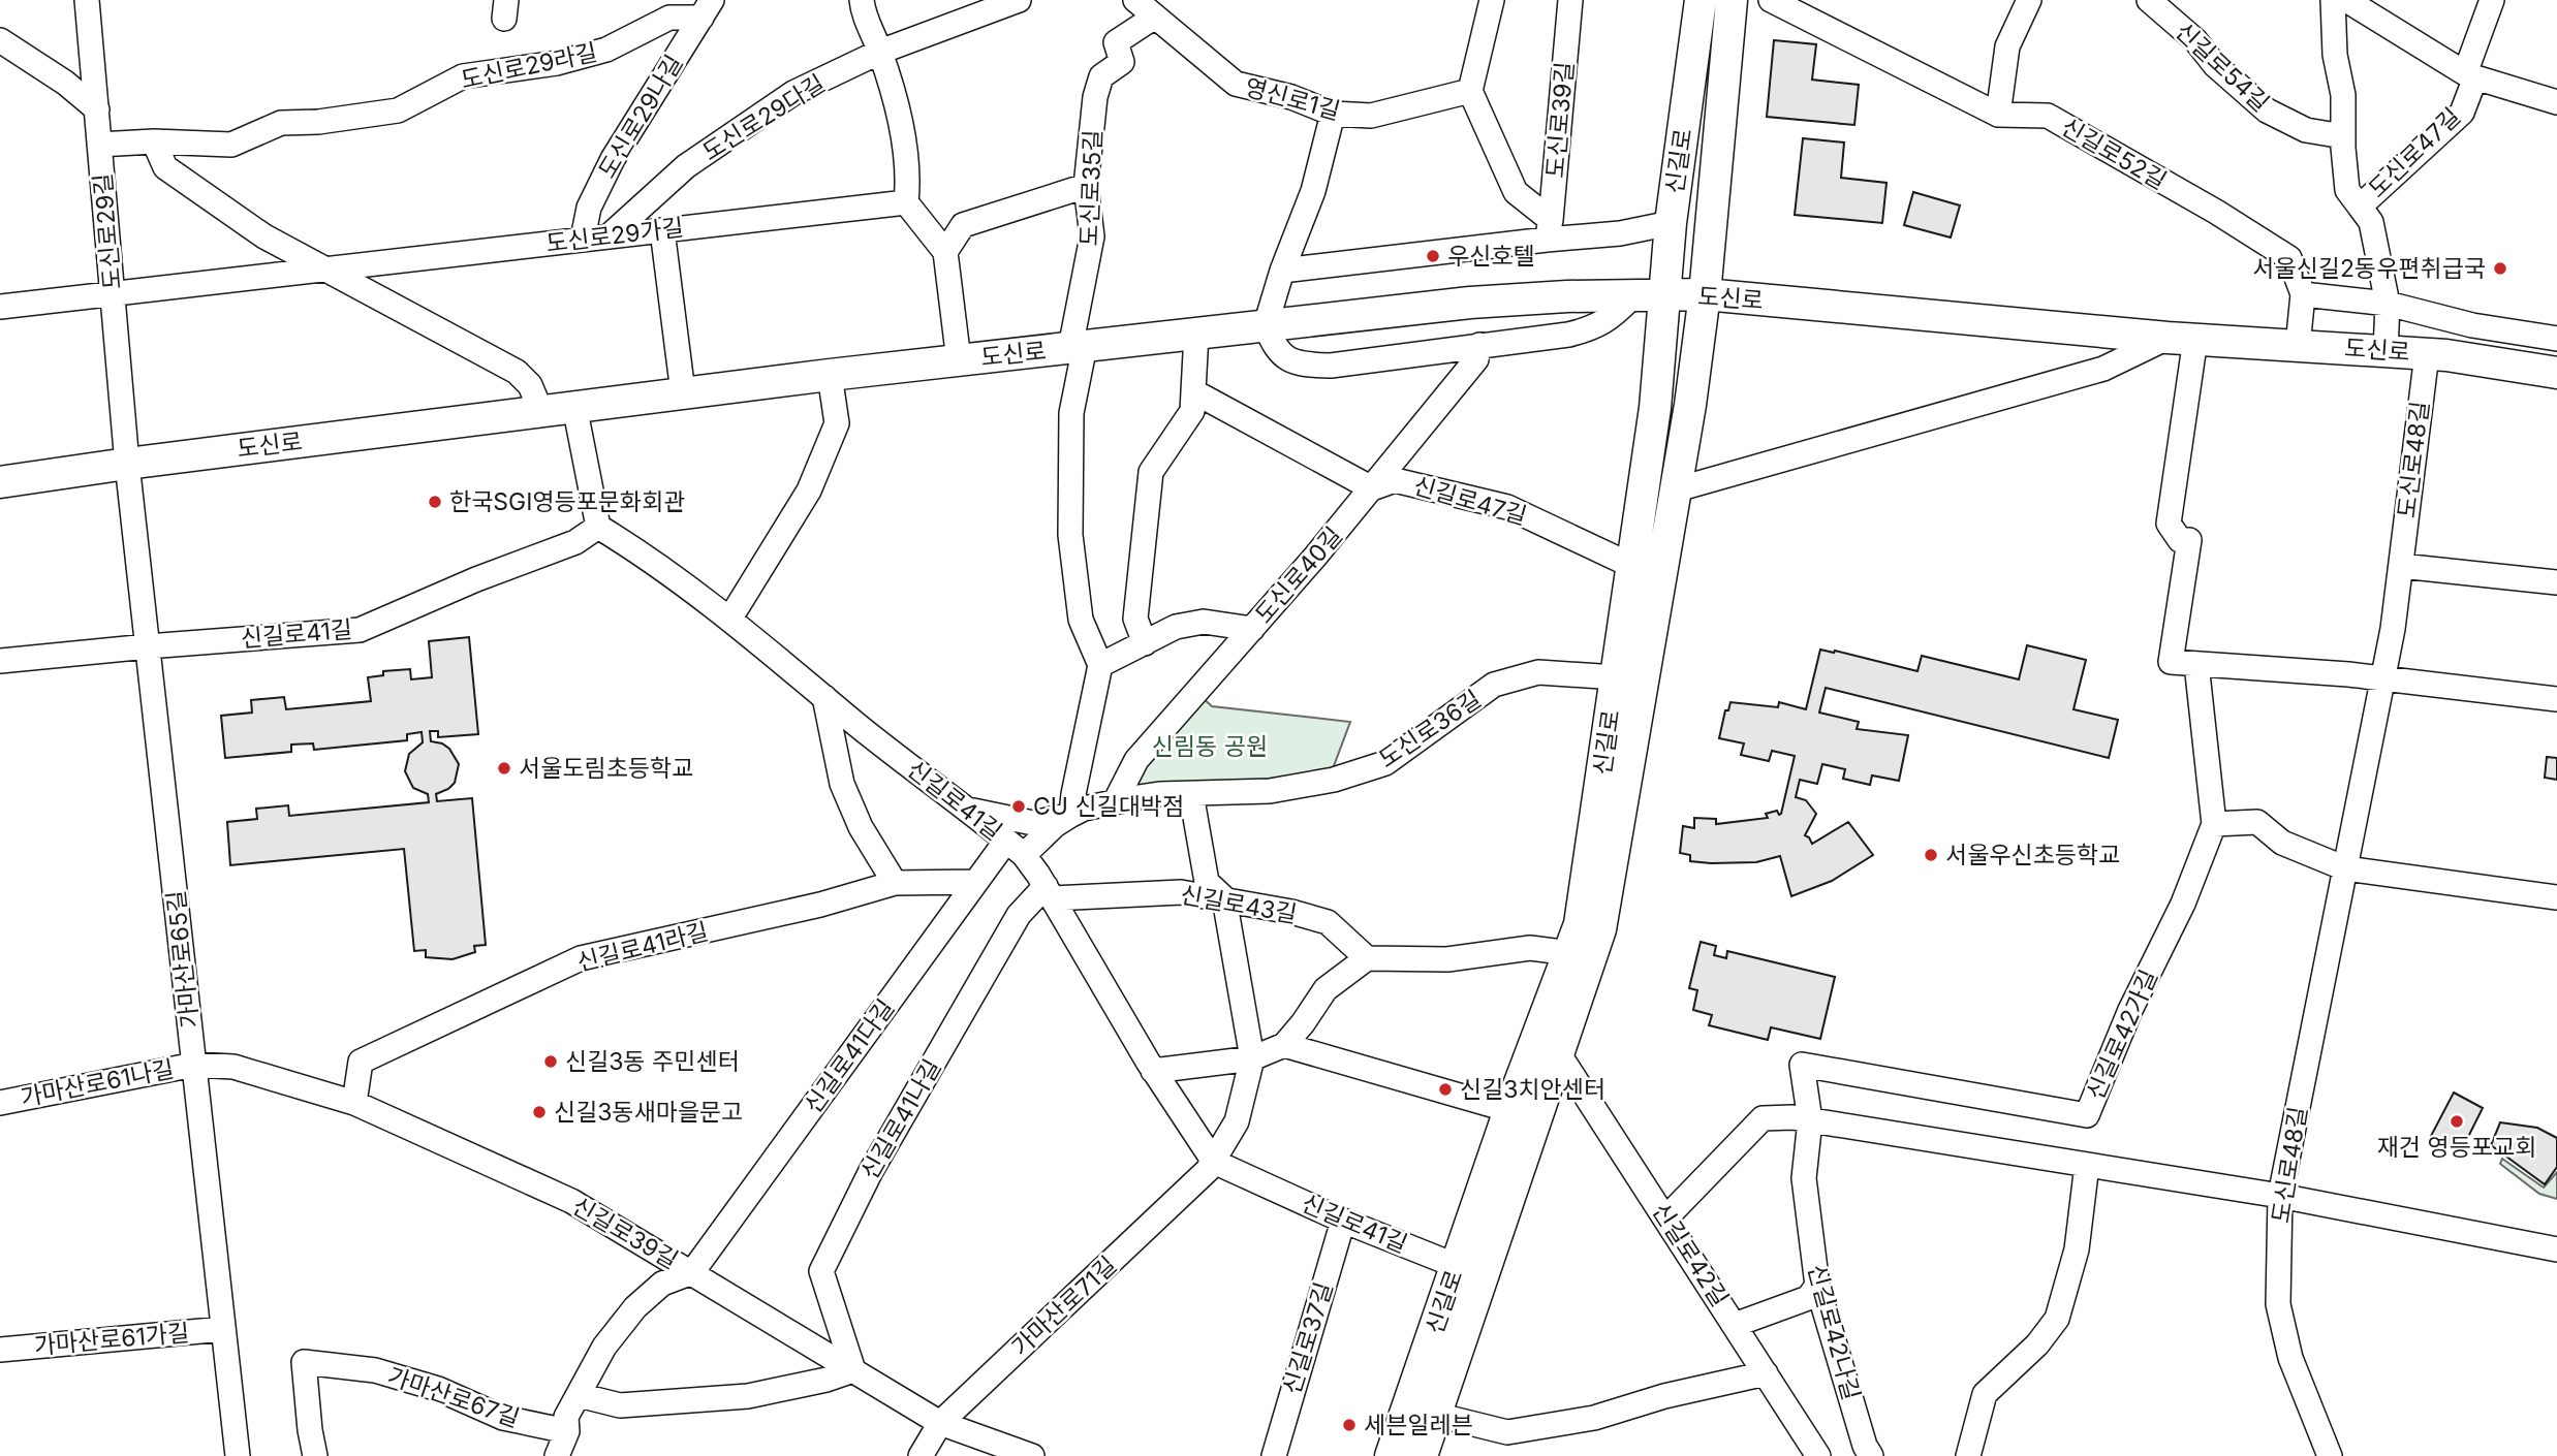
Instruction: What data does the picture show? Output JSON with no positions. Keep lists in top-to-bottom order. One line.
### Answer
{"streets":{"main road":["신길로","도신로"],"street":["도신로29라길","신길로54길","영신로1길","도신로29나길","도신로29다길","도신로39길","도신로47길","신길로52길","도신로35길","도신로29길","도신로29가길","도신로48길","신길로47길","도신로40길","신길로41길","도신로36길","신길로43길","신길로41라길","가마산로65길","신길로42가길","신길로41다길","가마산로61나길","신길로41나길","신길로39길","신길로42길","가마산로71길","신길로42나길","신길로37길","가마산로61가길","가마산로67길"]},"crossings":[["도신로29라길","도신로29나길"],["도신로29라길","도신로29길"],["영신로1길","도신로35길"],["도신로29나길","도신로29가길"],["도신로29다길","도신로29가길"],["도신로47길","도신로"],["신길로52길","도신로"],["신길로","도신로"],["신길로","신길로47길"],["신길로","신길로41길"],["신길로","도신로36길"],["신길로","신길로42길"],["도신로35길","도신로"],["도신로29길","도신로29가길"],["도신로29길","도신로"],["도신로29길","가마산로65길"],["도신로","도신로48길"],["도신로","가마산로65길"],["신길로47길","도신로40길"],["도신로40길","도신로36길"],["신길로41길","도신로36길"],["신길로41길","신길로43길"],["신길로41길","가마산로65길"],["신길로41길","신길로41다길"],["신길로41길","신길로41나길"],["신길로41길","가마산로71길"],["신길로41길","신길로37길"],["도신로36길","신길로41다길"],["신길로43길","신길로41나길"],["신길로41라길","신길로41다길"],["신길로41라길","신길로39길"],["가마산로65길","가마산로61나길"],["가마산로65길","신길로39길"],["가마산로65길","가마산로61가길"],["신길로42가길","신길로42나길"],["신길로41다길","신길로39길"],["가마산로61나길","신길로39길"],["신길로41나길","신길로39길"],["신길로39길","가마산로71길"]],"parks":["신림동 공원"],"places":["우신호텔","서울신길2동우편취급국","한국SGI영등포문화회관","서울도림초등학교","CU 신길대박점","서울우신초등학교","신길3동 주민센터","신길3치안센터","신길3동새마을문고","재건 영등포교회","세븐일레븐"]}
